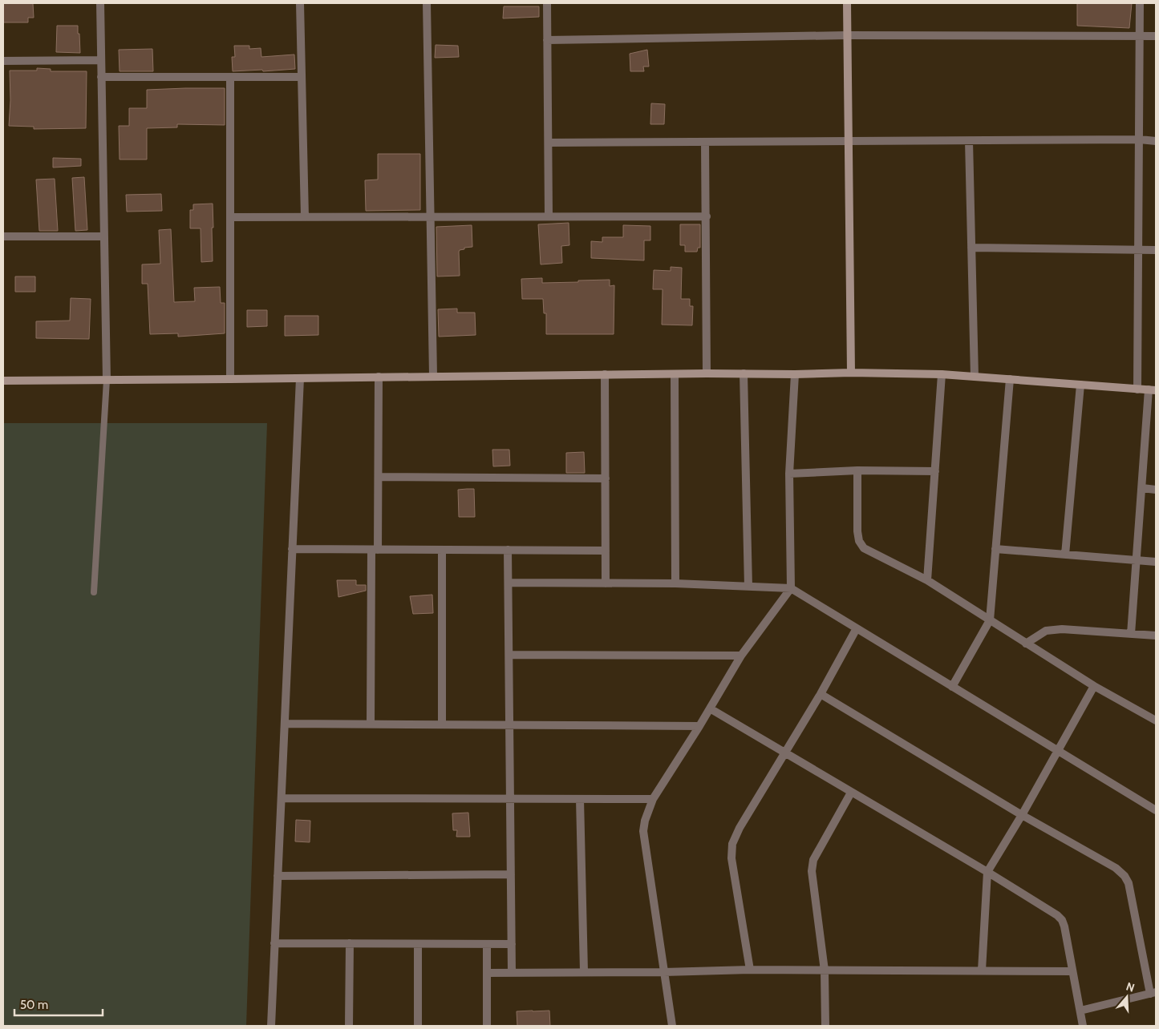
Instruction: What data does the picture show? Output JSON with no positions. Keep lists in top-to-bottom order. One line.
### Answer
{"scale_bar":"50 m","north":"top"}
